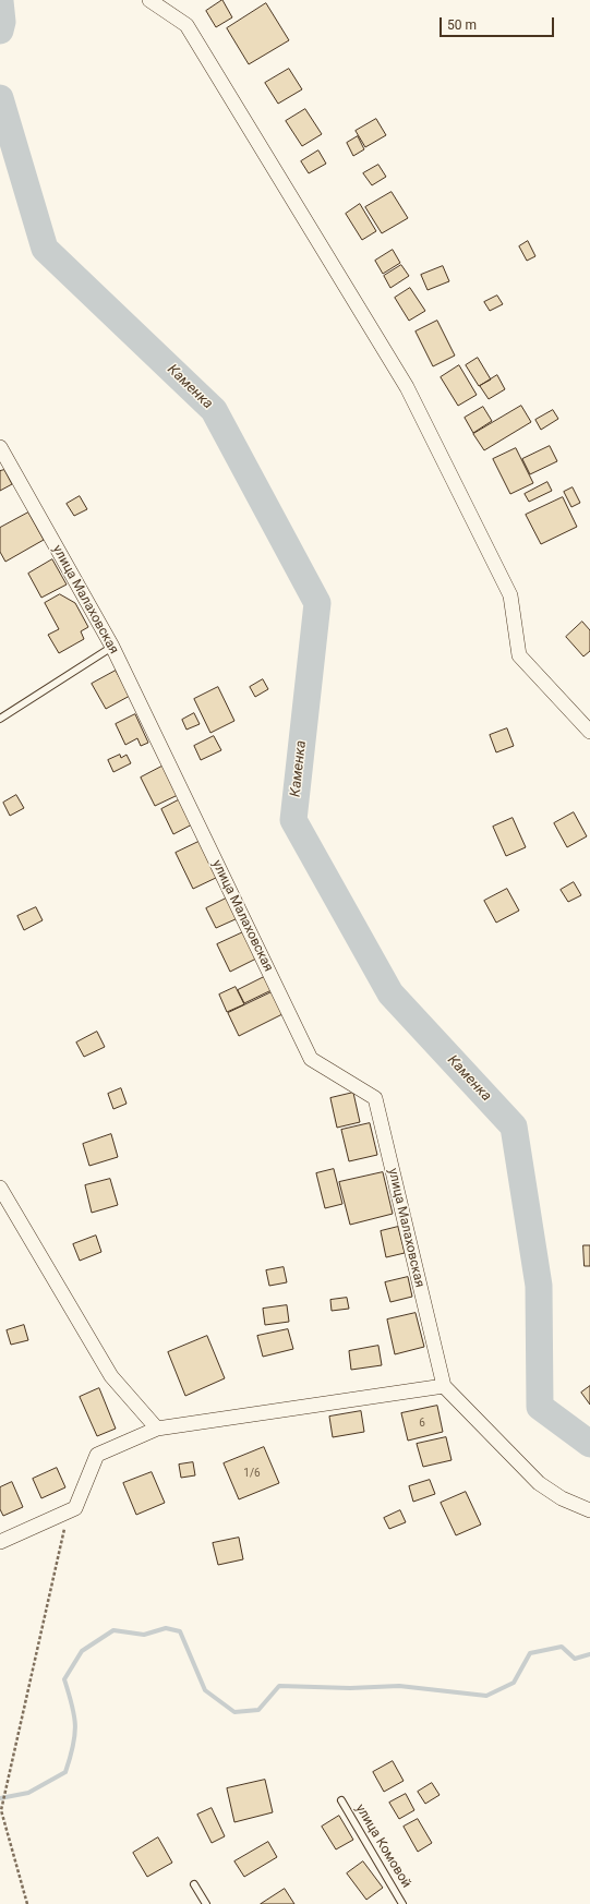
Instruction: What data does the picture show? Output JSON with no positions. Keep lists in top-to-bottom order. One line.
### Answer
{"streets":{"street":["улица Малаховская"],"lane":["улица Комовой"]},"water":["Каменка"],"house_numbers":["6","1/6"],"scale_bar":"50 m"}
